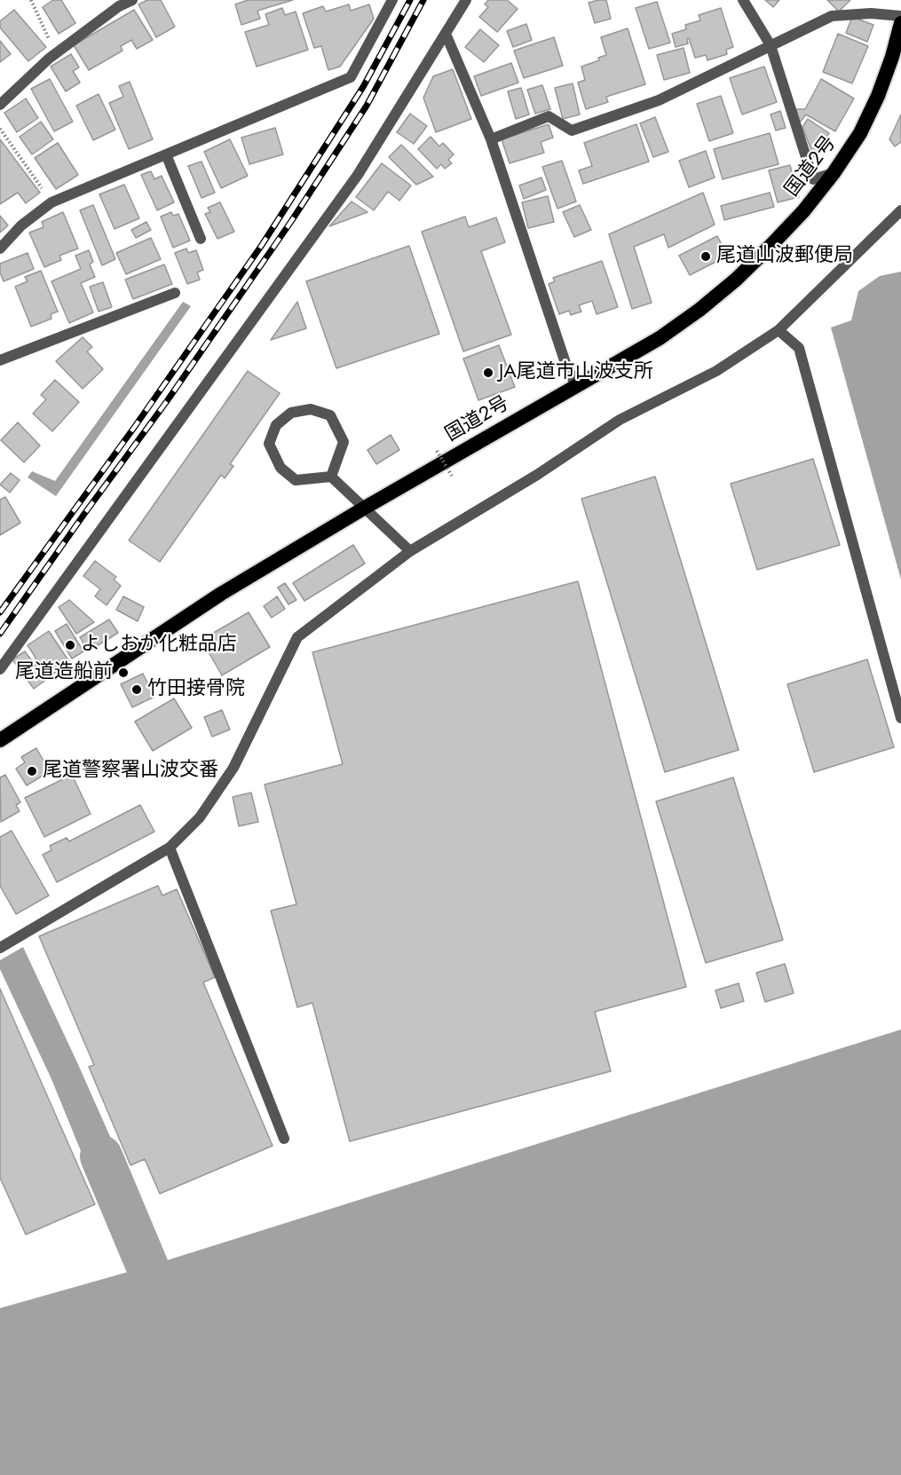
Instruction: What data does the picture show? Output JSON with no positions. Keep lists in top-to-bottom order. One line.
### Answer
{"streets":{"highway":["国道2号"]},"places":["尾道山波郵便局","JA尾道市山波支所","よしおか化粧品店","尾道造船前","竹田接骨院","尾道警察署山波交番"]}
